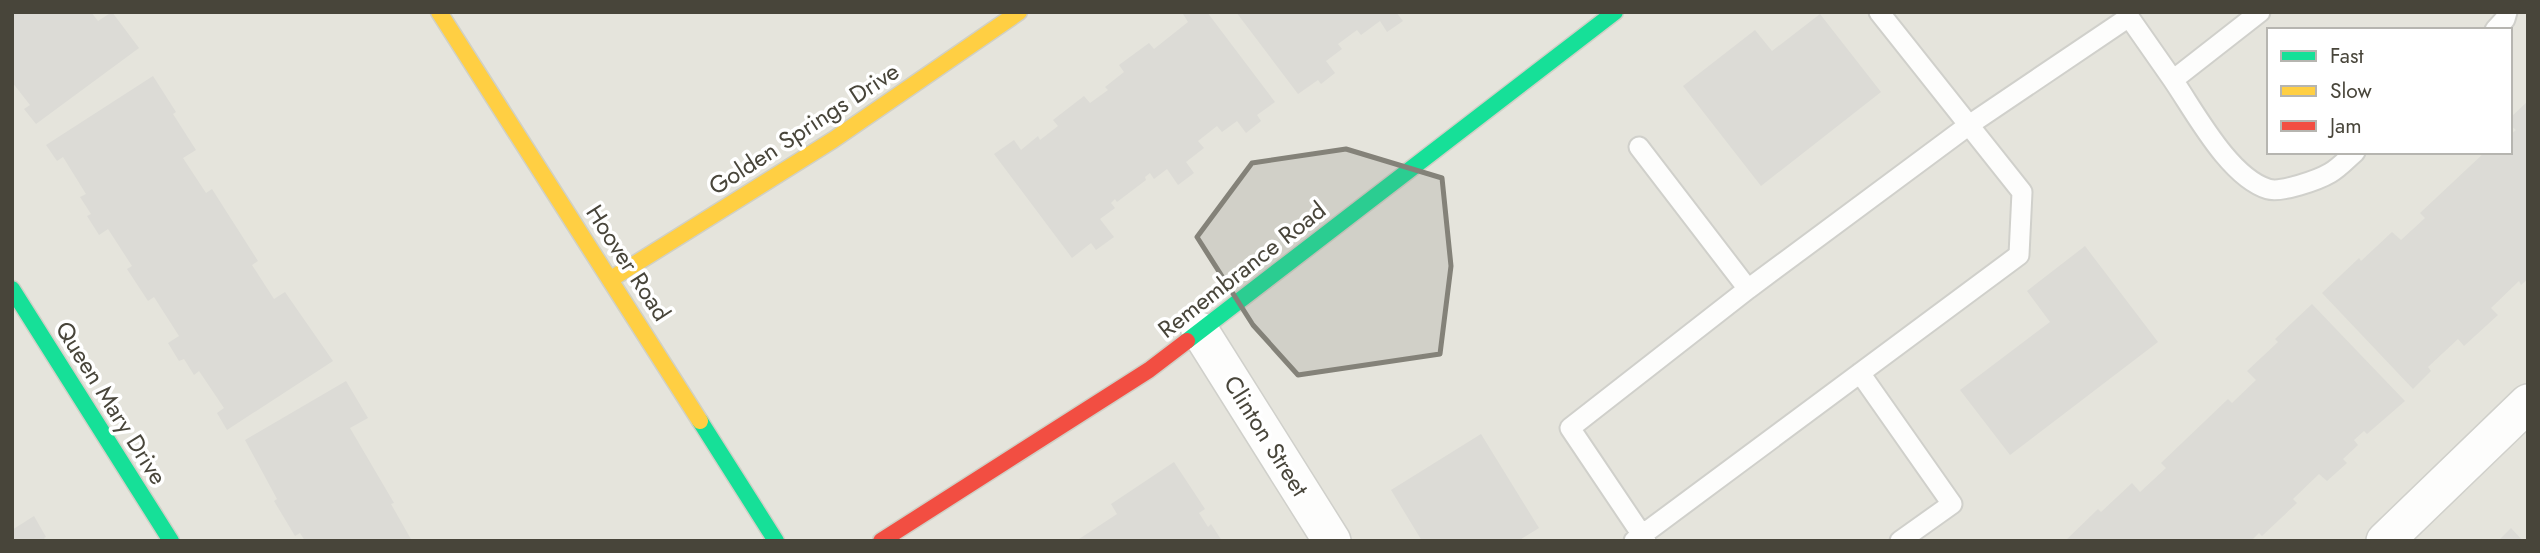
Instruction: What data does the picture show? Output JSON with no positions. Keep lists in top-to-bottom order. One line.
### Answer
{"streets":{"street":["Golden Springs Drive","Hoover Road","Remembrance Road","Queen Mary Drive","Clinton Street"]},"crossings":[["Golden Springs Drive","Hoover Road"],["Remembrance Road","Clinton Street"]],"legend":["Fast","Slow","Jam"]}
